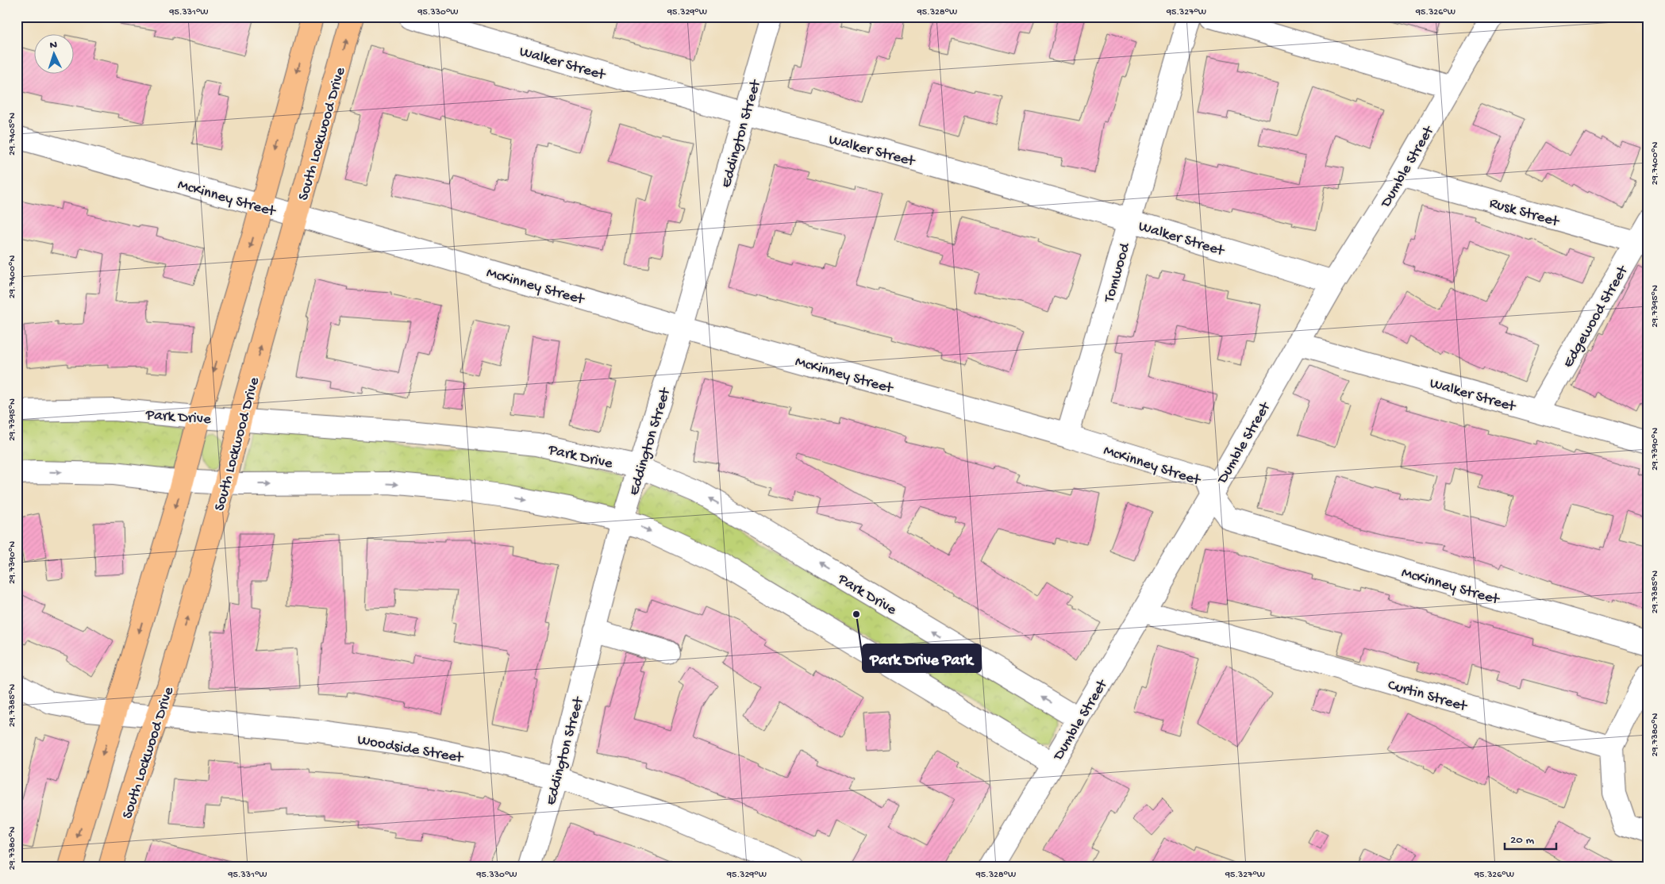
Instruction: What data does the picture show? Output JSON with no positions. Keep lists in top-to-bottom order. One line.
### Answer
{"streets":{"main road":["South Lockwood Drive"],"street":["Walker Street","Eddington Street","Dumble Street","McKinney Street","Rusk Street","Tomwood","Edgewood Street","Park Drive","Curtin Street","Woodside Street"]},"crossings":[["Walker Street","Eddington Street"],["Walker Street","Dumble Street"],["Walker Street","Tomwood"],["Walker Street","Edgewood Street"],["South Lockwood Drive","McKinney Street"],["South Lockwood Drive","Park Drive"],["South Lockwood Drive","Woodside Street"],["Eddington Street","McKinney Street"],["Eddington Street","Park Drive"],["Eddington Street","Woodside Street"],["Dumble Street","McKinney Street"],["Dumble Street","Rusk Street"],["Dumble Street","Park Drive"],["Dumble Street","Curtin Street"],["McKinney Street","Tomwood"],["Rusk Street","Edgewood Street"]],"places":["Park Drive Park"],"scale_bar":"20 m","north":"top","coordinates":["95.331°W","95.330°W","95.329°W","95.328°W","95.327°W","95.326°W","29.7405°N","29.7400°N","29.7395°N","29.7390°N","29.7385°N","29.7380°N"]}
